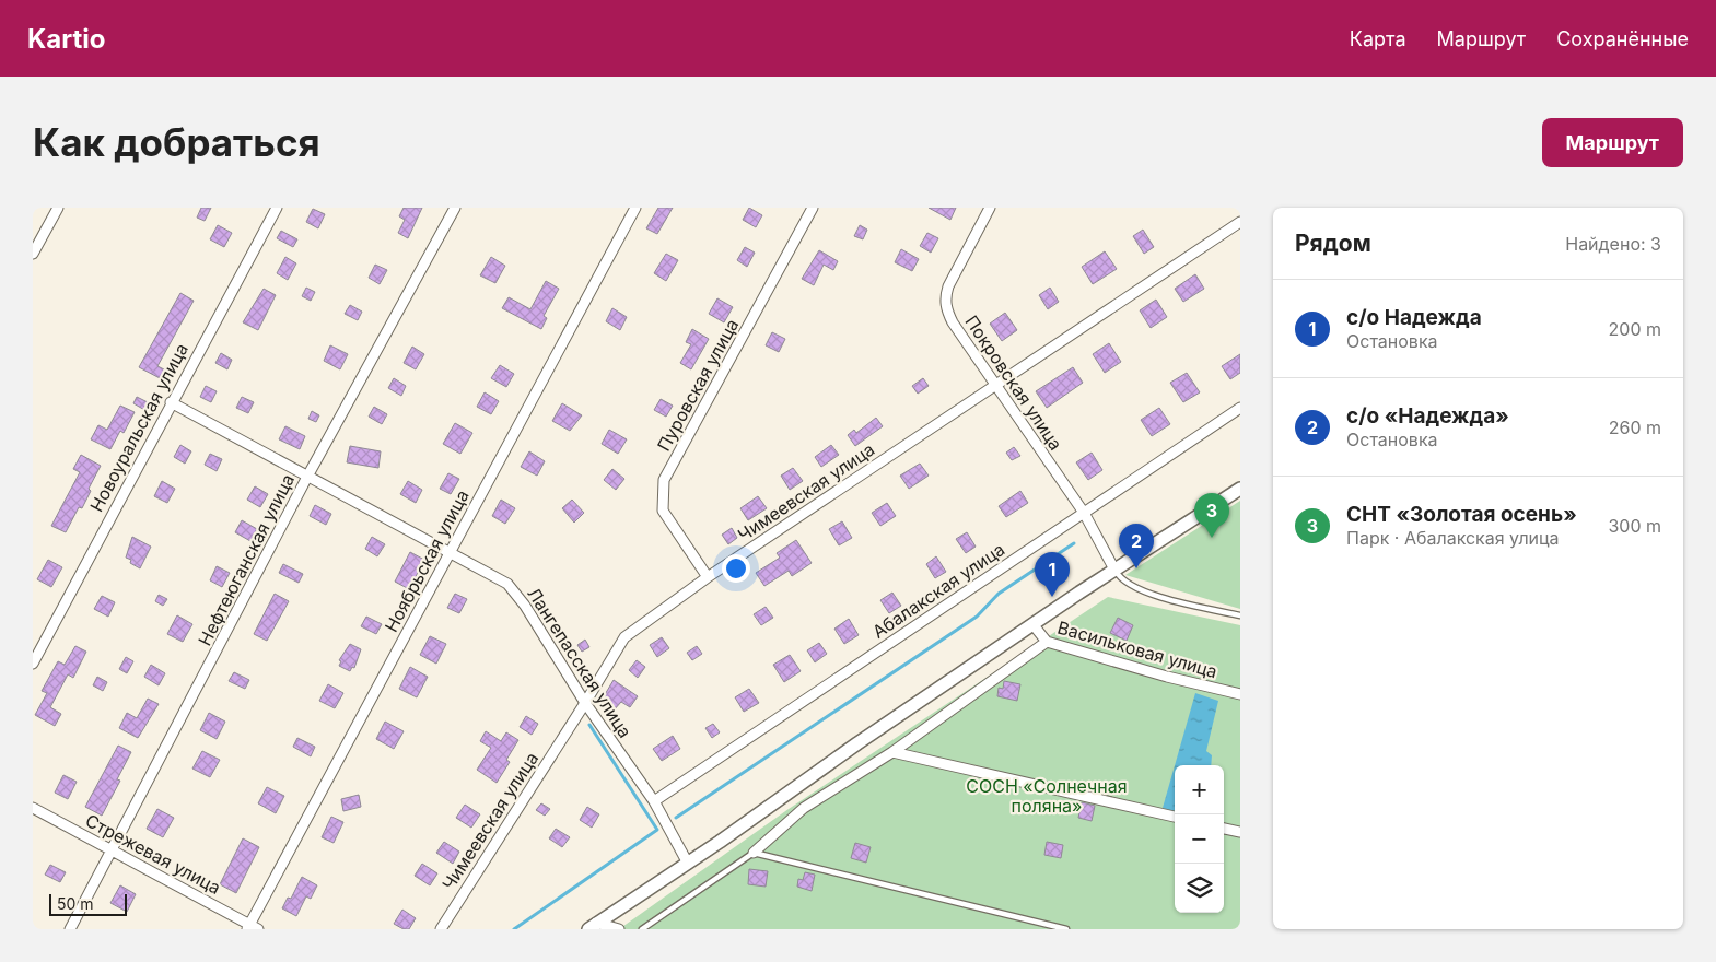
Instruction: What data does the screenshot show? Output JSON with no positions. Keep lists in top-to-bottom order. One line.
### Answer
{"streets":{"street":["Покровская улица","Пуровская улица","Новоуральская улица","Чимеевская улица","Нефтеюганская улица","Ноябрьская улица","Абалакская улица","Васильковая улица","Лангепасская улица","Стрежевая улица"]},"crossings":[["Покровская улица","Чимеевская улица"],["Покровская улица","Абалакская улица"],["Пуровская улица","Чимеевская улица"],["Новоуральская улица","Лангепасская улица"],["Чимеевская улица","Лангепасская улица"],["Нефтеюганская улица","Лангепасская улица"],["Нефтеюганская улица","Стрежевая улица"],["Ноябрьская улица","Лангепасская улица"],["Ноябрьская улица","Стрежевая улица"],["Абалакская улица","Лангепасская улица"]],"parks":["СОСН «Солнечная поляна»"],"scale_bar":"50 m","page":{"header":"Kartio","nav":["Карта","Маршрут","Сохранённые"],"buttons":"Маршрут","title":"Как добраться","heading":["Рядом","Найдено: 3"],"list":[{"mark":"1","name":"с/о Надежда","note":"Остановка","value":"200 m"},{"mark":"2","name":"с/о «Надежда»","note":"Остановка","value":"260 m"},{"mark":"3","name":"СНТ «Золотая осень»","note":"Парк · Абалакская улица","value":"300 m"}],"pins":["3","2","1"],"map_buttons":["+","−"],"scale":"50 m"}}
